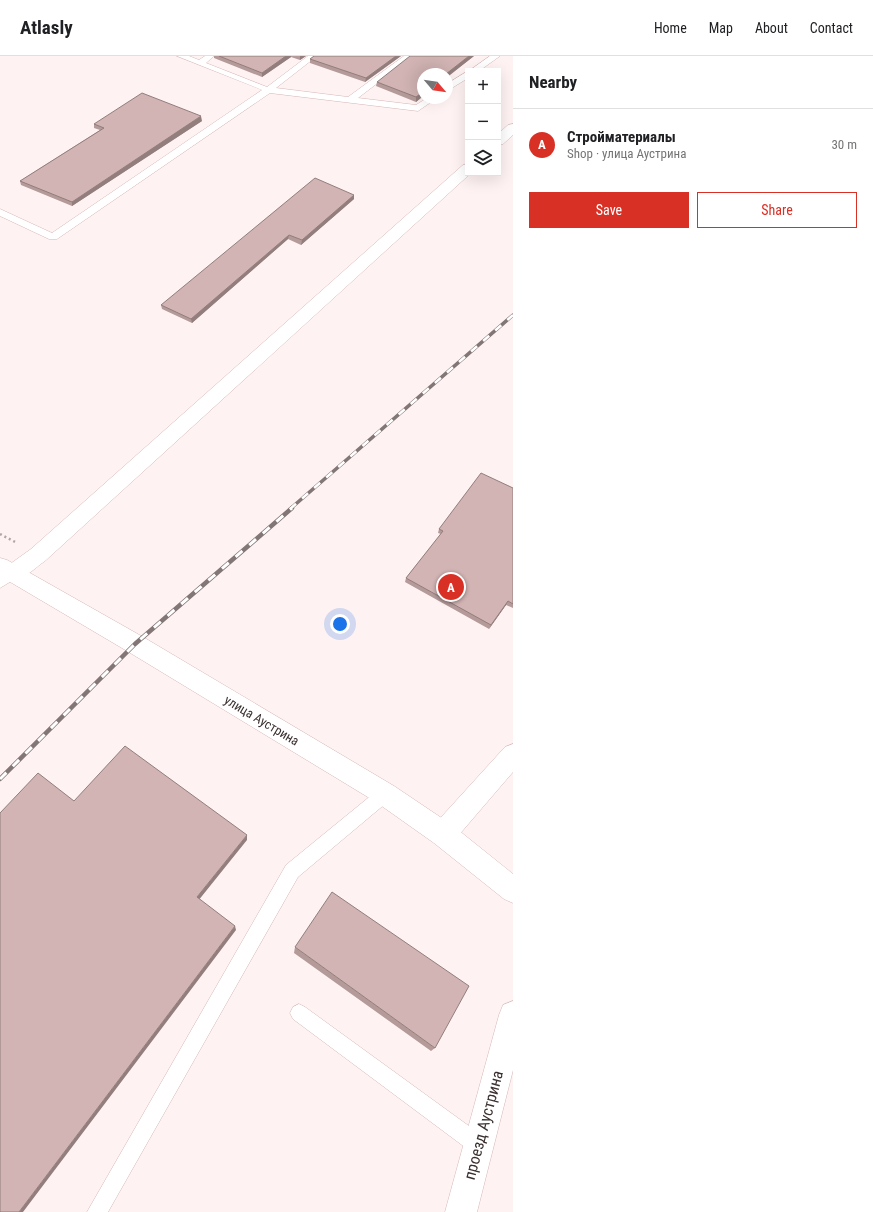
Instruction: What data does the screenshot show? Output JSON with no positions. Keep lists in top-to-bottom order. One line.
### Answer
{"streets":{"street":["улица Аустрина","проезд Аустрина"]},"north":"bottom right","page":{"header":"Atlasly","nav":["Home","Map","About","Contact"],"heading":"Nearby","map_buttons":["+","−"],"list":[{"mark":"A","name":"Стройматериалы","note":"Shop · улица Аустрина","value":"30 m"}],"buttons":["Save","Share"],"pins":"A"}}
